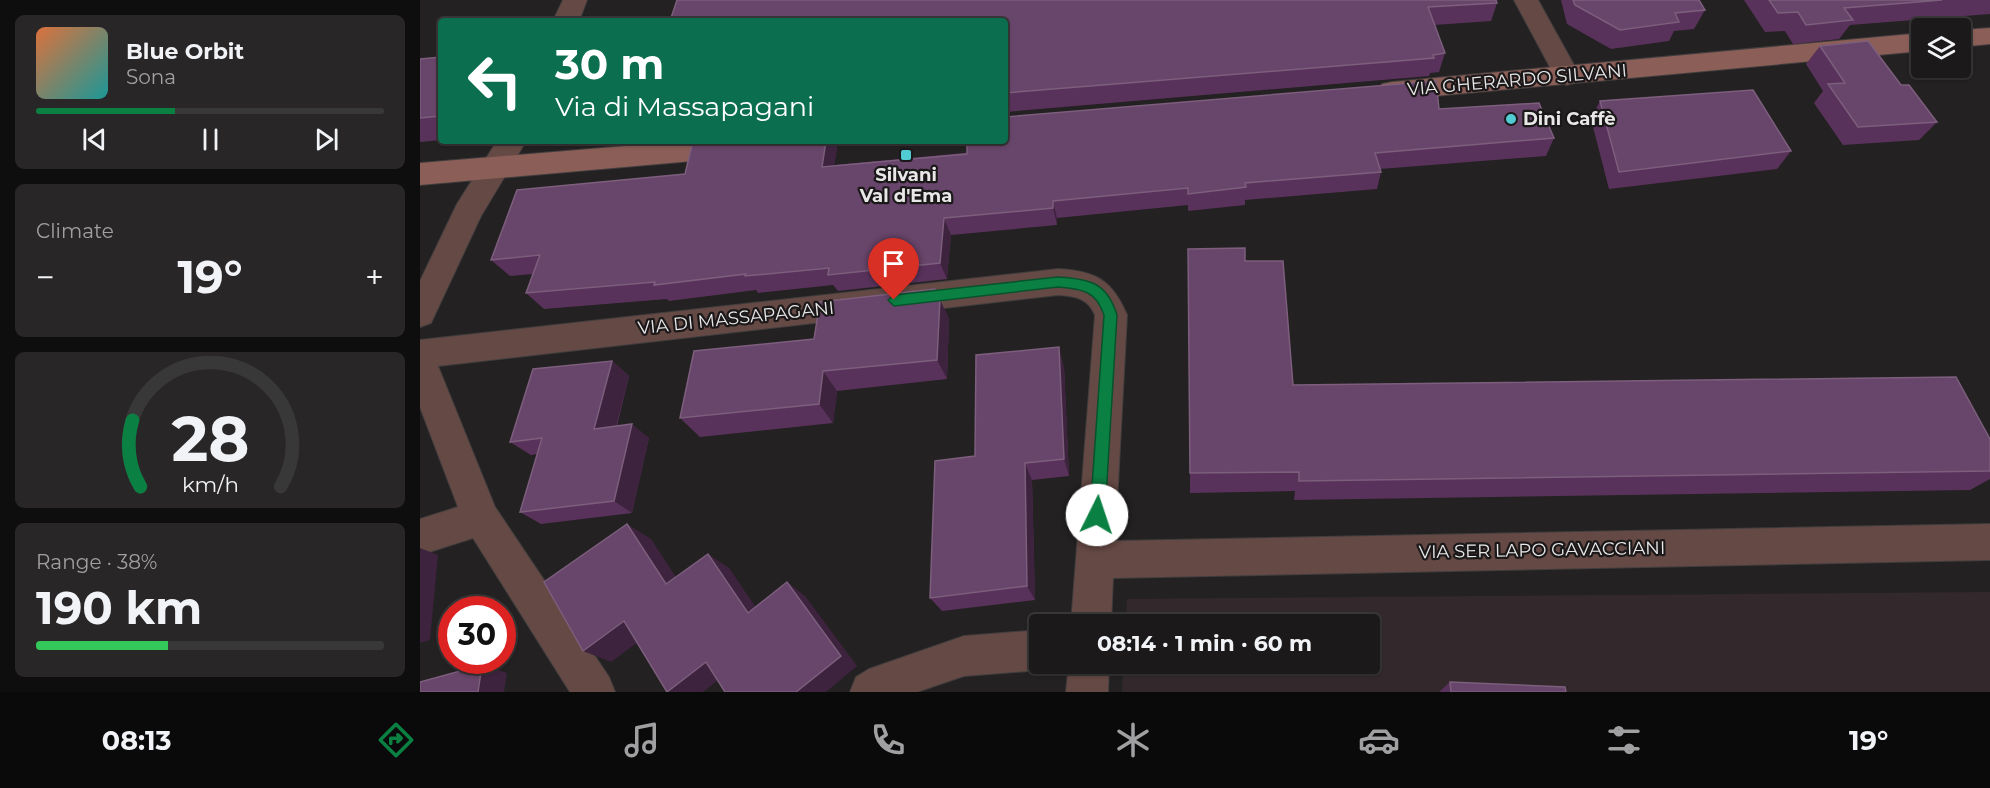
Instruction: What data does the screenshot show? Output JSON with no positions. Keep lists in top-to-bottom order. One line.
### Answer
{"streets":{"main road":["VIA GHERARDO SILVANI"],"street":["VIA DI MASSAPAGANI","VIA SER LAPO GAVACCIANI"]},"crossings":[["VIA DI MASSAPAGANI","VIA SER LAPO GAVACCIANI"]],"places":{"other":["Dini Caffè"],"transit":["Silvani Val d'Ema"]},"page":{"turn":["30 m","Via di Massapagani"],"song":["Blue Orbit","Sona"],"tile":["Climate",["Range · 38%","190 km"]],"heat":["−","19°","+"],"limit":"30","trip":"08:14 · 1 min · 60 m","tabs":["08:13","19°"],"gauge":["28","km/h"]}}
